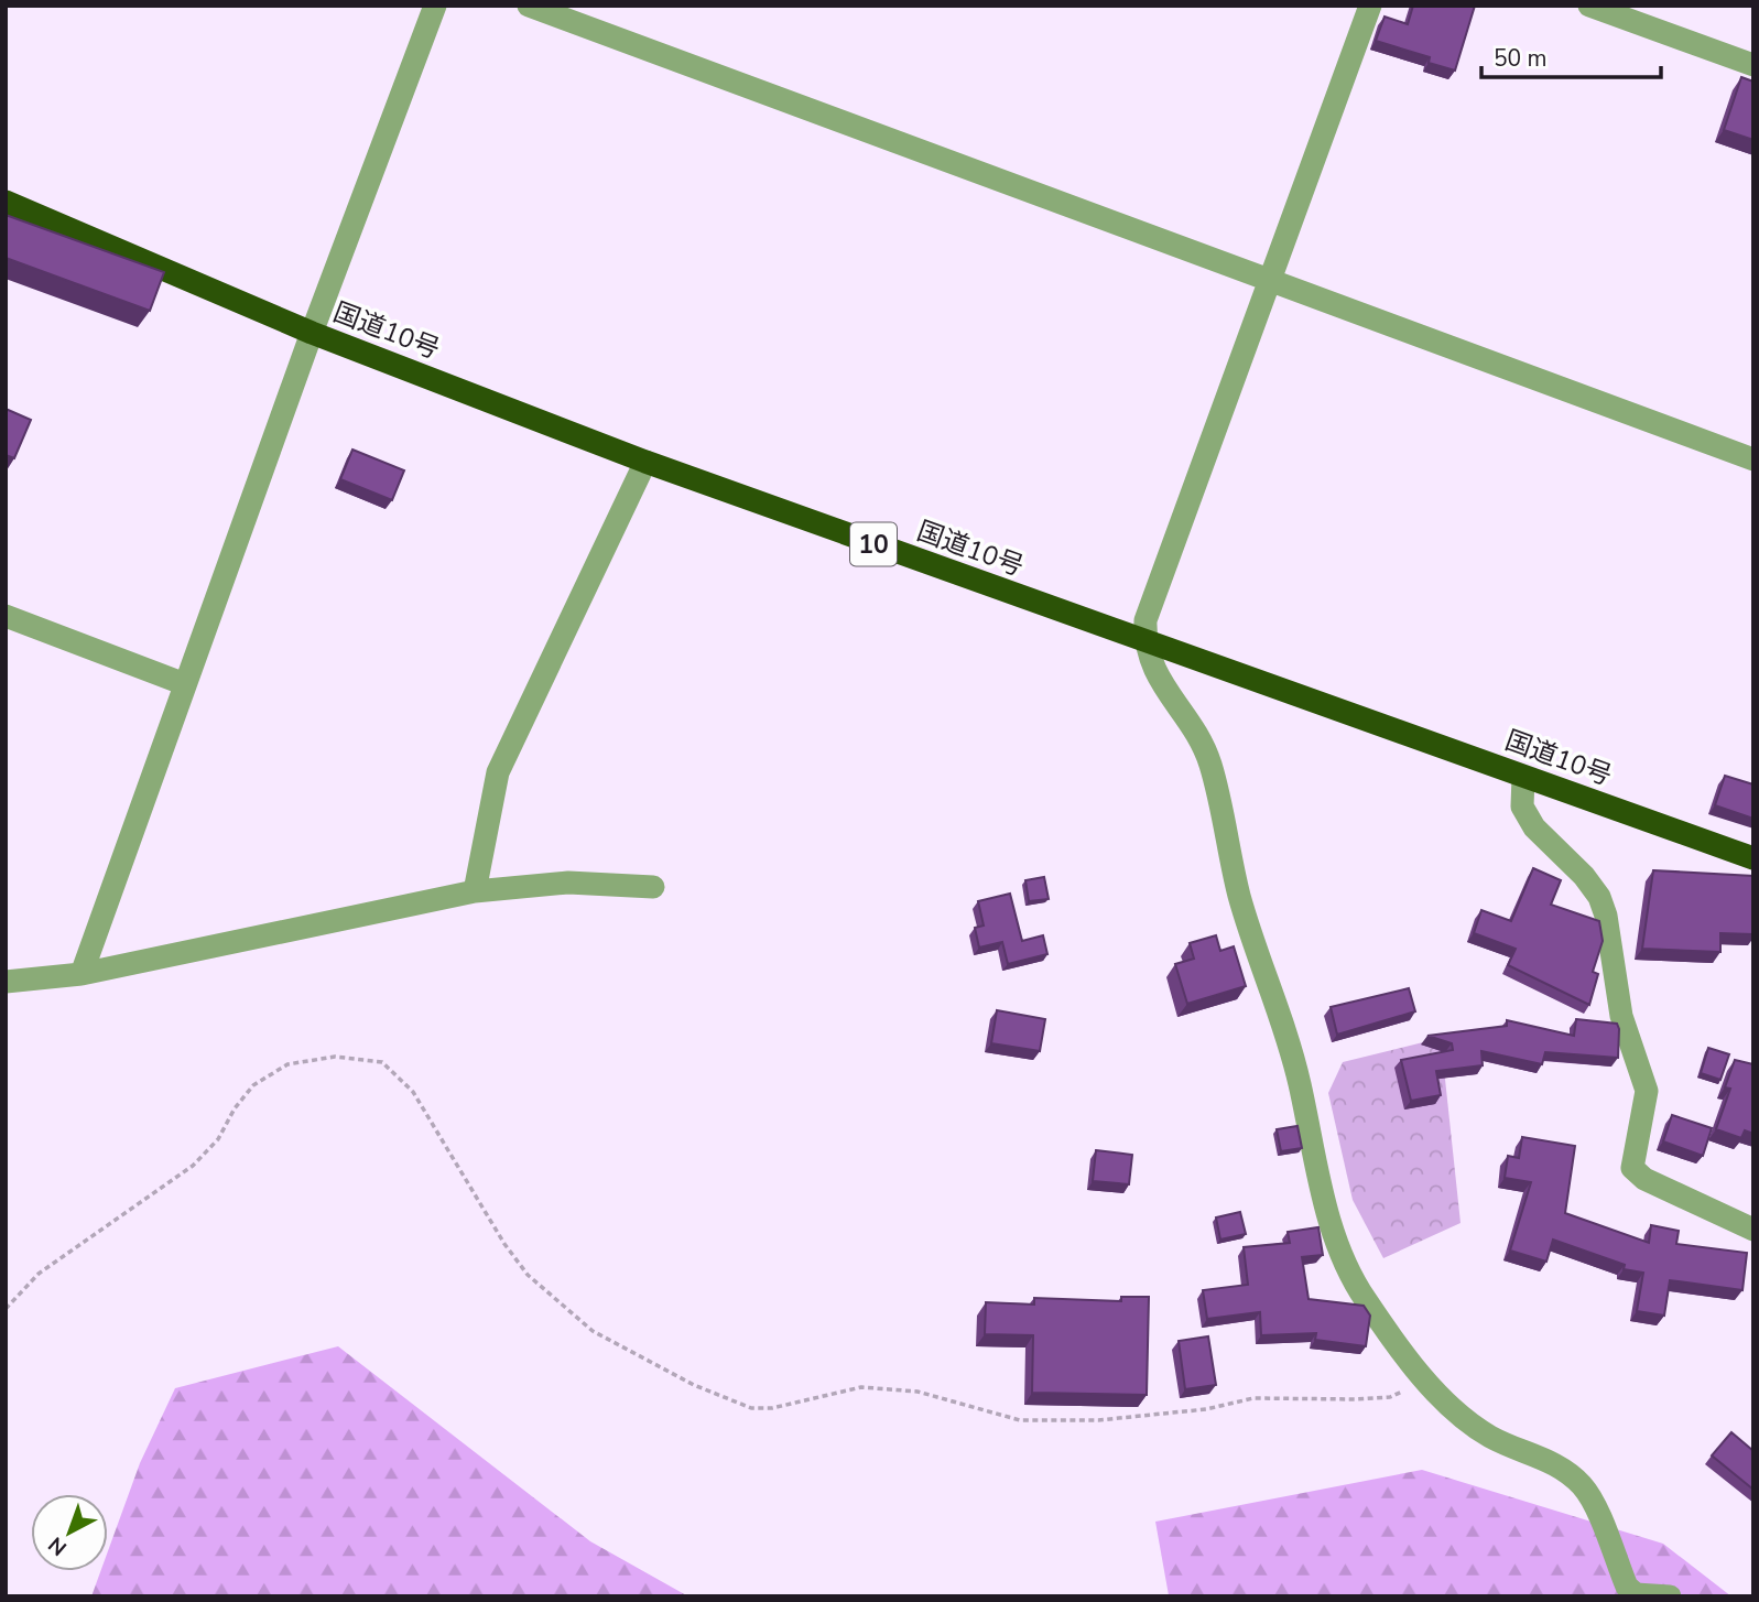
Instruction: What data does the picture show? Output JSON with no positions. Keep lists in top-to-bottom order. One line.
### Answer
{"streets":{"highway":["国道10号","10"]},"scale_bar":"50 m","north":"bottom left"}
